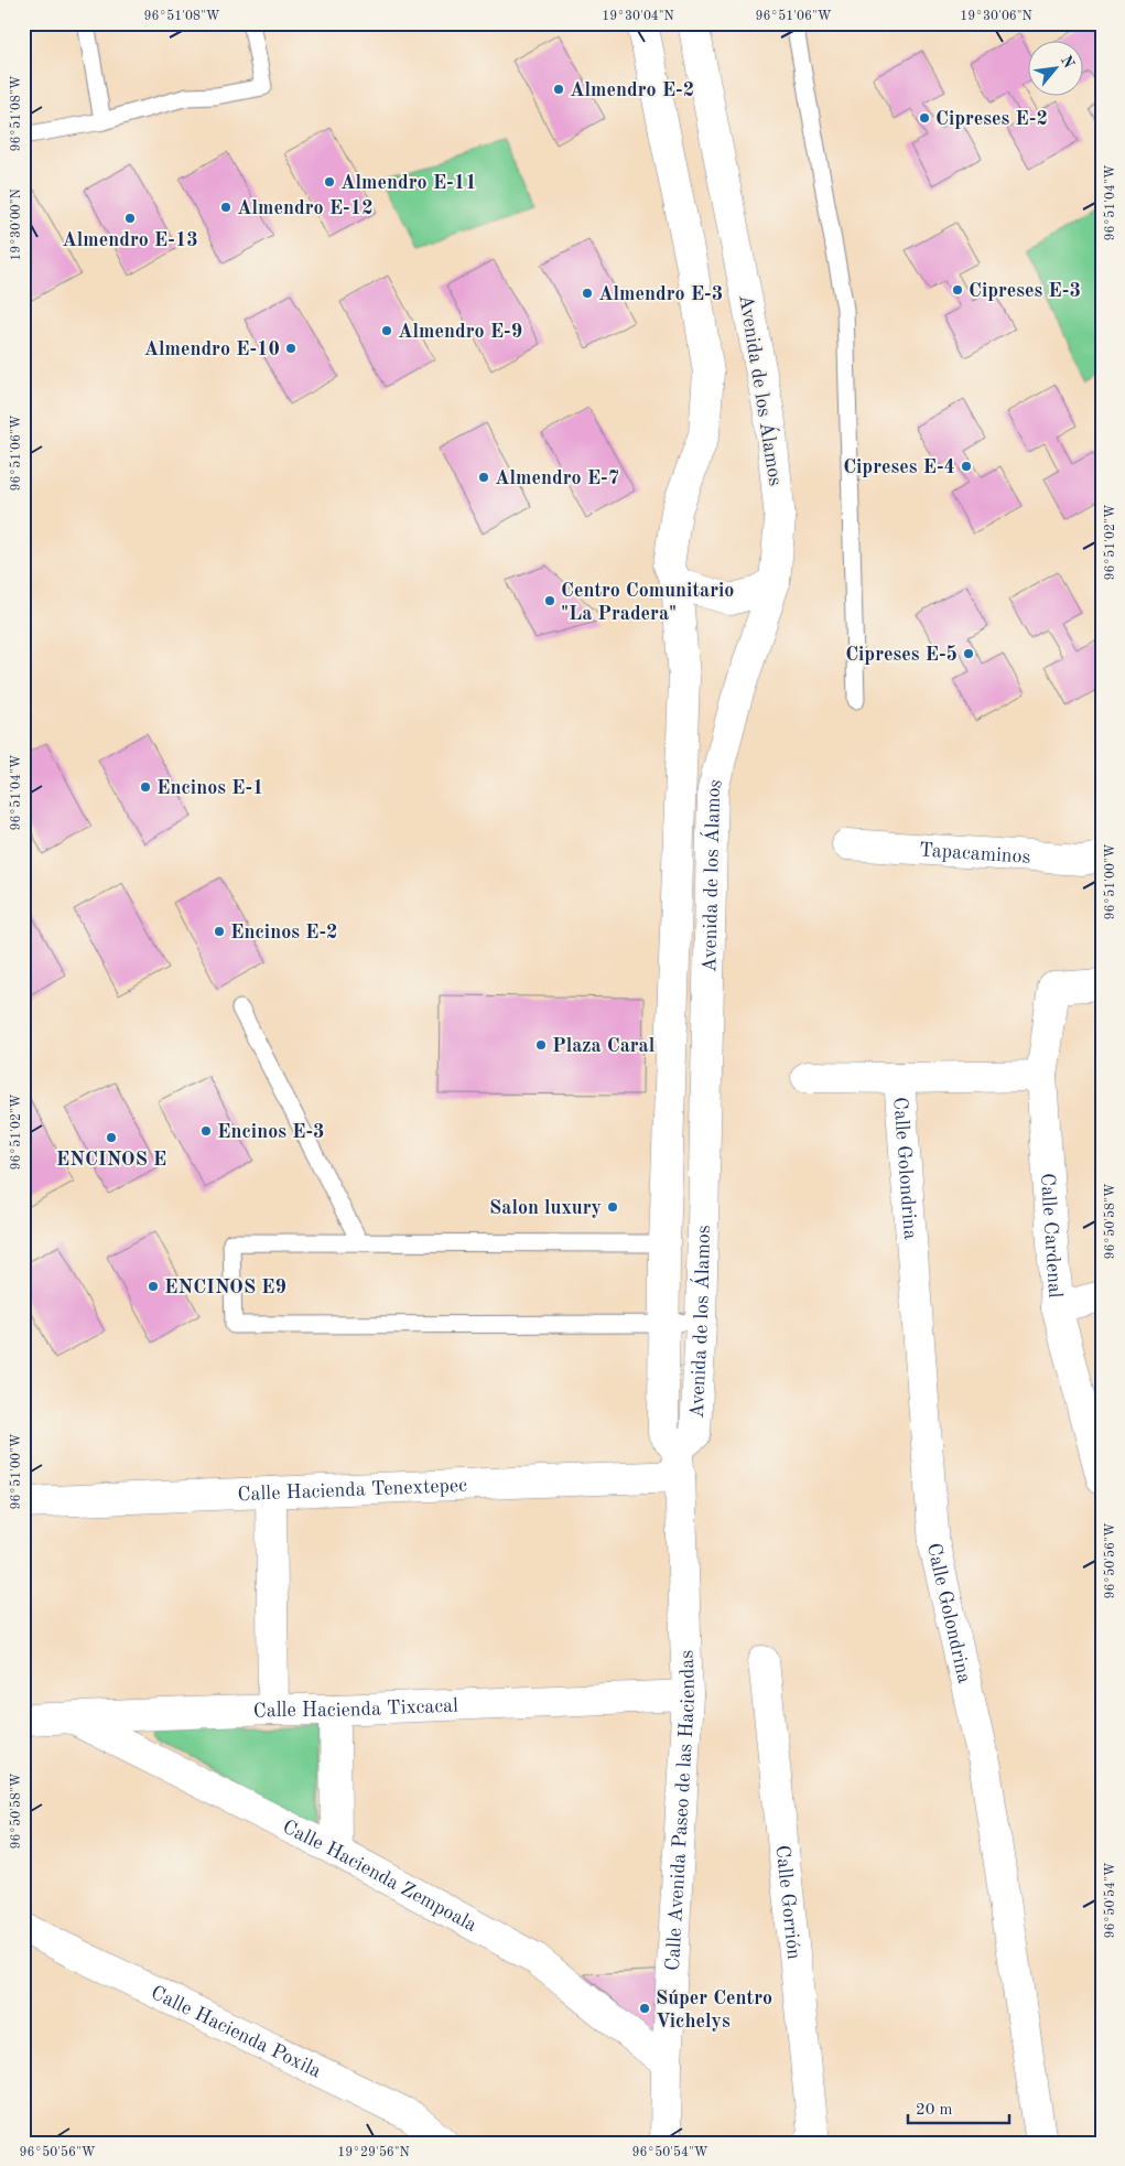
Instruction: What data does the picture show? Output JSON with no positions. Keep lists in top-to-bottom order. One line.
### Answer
{"streets":{"street":["Avenida de los Álamos","Tapacaminos","Calle Golondrina","Calle Cardenal","Calle Hacienda Tenextepec","Calle Hacienda Tixcacal","Calle Avenida Paseo de las Haciendas","Calle Hacienda Zempoala","Calle Gorrión","Calle Hacienda Poxila"]},"crossings":[["Avenida de los Álamos","Calle Hacienda Tenextepec"],["Avenida de los Álamos","Calle Avenida Paseo de las Haciendas"],["Calle Hacienda Tenextepec","Calle Avenida Paseo de las Haciendas"],["Calle Hacienda Tixcacal","Calle Avenida Paseo de las Haciendas"],["Calle Hacienda Tixcacal","Calle Hacienda Zempoala"],["Calle Avenida Paseo de las Haciendas","Calle Hacienda Zempoala"]],"places":["Almendro E-2","Cipreses E-2","Almendro E-11","Almendro E-12","Almendro E-13","Cipreses E-3","Almendro E-3","Almendro E-9","Almendro E-10","Cipreses E-4","Almendro E-7","Centro Comunitario \"La Pradera\"","Cipreses E-5","Encinos E-1","Encinos E-2","Plaza Caral","Encinos E-3","ENCINOS E","Salon luxury","ENCINOS E9","Súper Centro Vichelys"],"scale_bar":"20 m","north":"top right","coordinates":["96°51'08\"W","19°30'04\"N","96°51'06\"W","19°30'06\"N","96°51'04\"W","19°30'00\"N","96°51'02\"W","96°51'00\"W","96°50'58\"W","96°50'56\"W","96°50'54\"W","19°29'56\"N"]}
